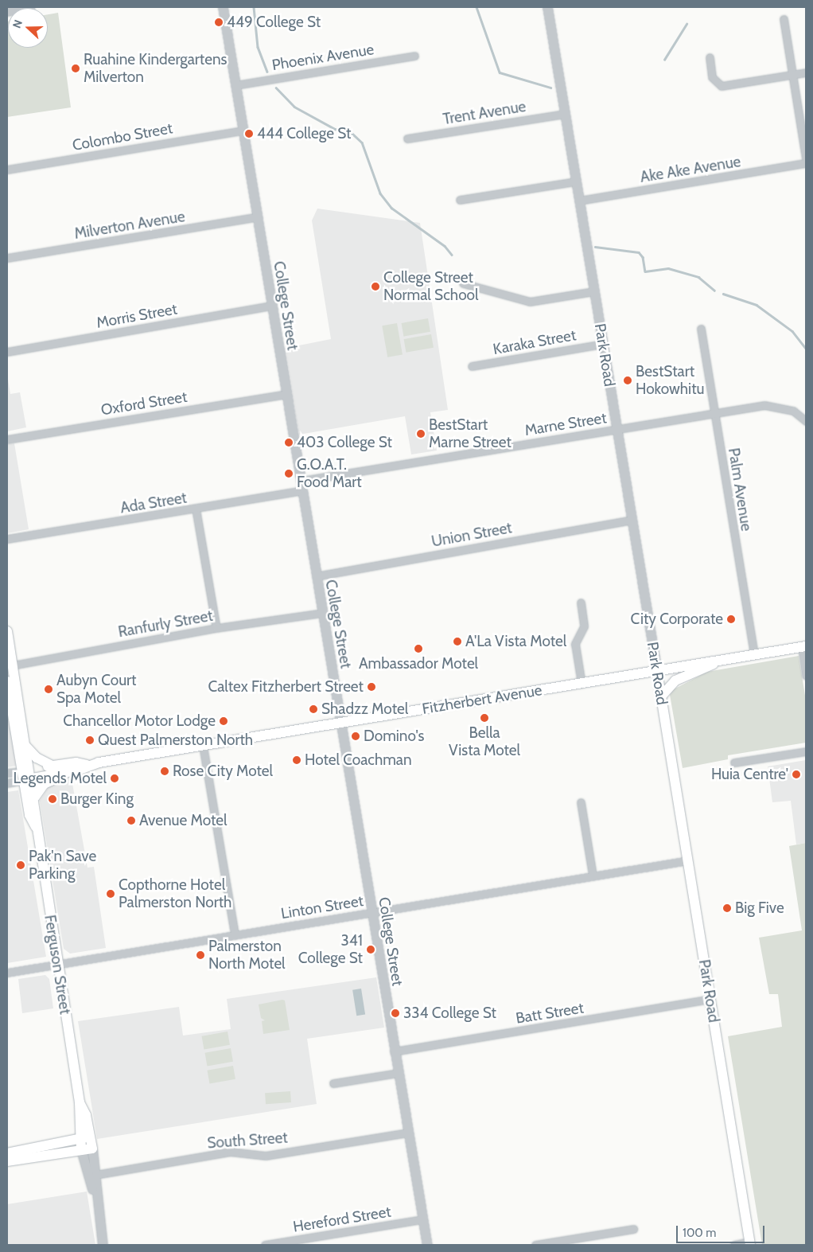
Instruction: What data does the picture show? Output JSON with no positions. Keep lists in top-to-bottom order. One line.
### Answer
{"streets":{"main road":["Park Road","Fitzherbert Avenue","Ferguson Street"],"street":["Phoenix Avenue","Trent Avenue","Colombo Street","Ake Ake Avenue","Milverton Avenue","College Street","Morris Street","Karaka Street","Oxford Street","Marne Street","Palm Avenue","Ada Street","Union Street","Ranfurly Street","Linton Street","Batt Street","South Street","Hereford Street"]},"crossings":[["Phoenix Avenue","College Street"],["Trent Avenue","Park Road"],["Colombo Street","College Street"],["Ake Ake Avenue","Park Road"],["Milverton Avenue","College Street"],["College Street","Morris Street"],["College Street","Oxford Street"],["College Street","Marne Street"],["College Street","Ada Street"],["College Street","Union Street"],["College Street","Ranfurly Street"],["College Street","Fitzherbert Avenue"],["College Street","Linton Street"],["College Street","Batt Street"],["College Street","South Street"],["College Street","Hereford Street"],["Karaka Street","Park Road"],["Park Road","Marne Street"],["Park Road","Union Street"],["Park Road","Fitzherbert Avenue"],["Park Road","Linton Street"],["Park Road","Batt Street"],["Marne Street","Palm Avenue"],["Marne Street","Ada Street"],["Palm Avenue","Fitzherbert Avenue"],["Ranfurly Street","Ferguson Street"],["Fitzherbert Avenue","Ferguson Street"],["Linton Street","Ferguson Street"],["Ferguson Street","South Street"]],"places":["449 College St","Ruahine Kindergartens Milverton","444 College St","College Street Normal School","BestStart Hokowhitu","BestStart Marne Street","403 College St","G.O.A.T. Food Mart","City Corporate","A'La Vista Motel","Ambassador Motel","Caltex Fitzherbert Street","Aubyn Court Spa Motel","Shadzz Motel","Bella Vista Motel","Chancellor Motor Lodge","Domino's","Quest Palmerston North","Hotel Coachman","Rose City Motel","Huia Centre'","Legends Motel","Burger King","Avenue Motel","Pak'n Save Parking","Copthorne Hotel Palmerston North","Big Five","341 College St","Palmerston North Motel","334 College St"],"scale_bar":"100 m","north":"left"}
